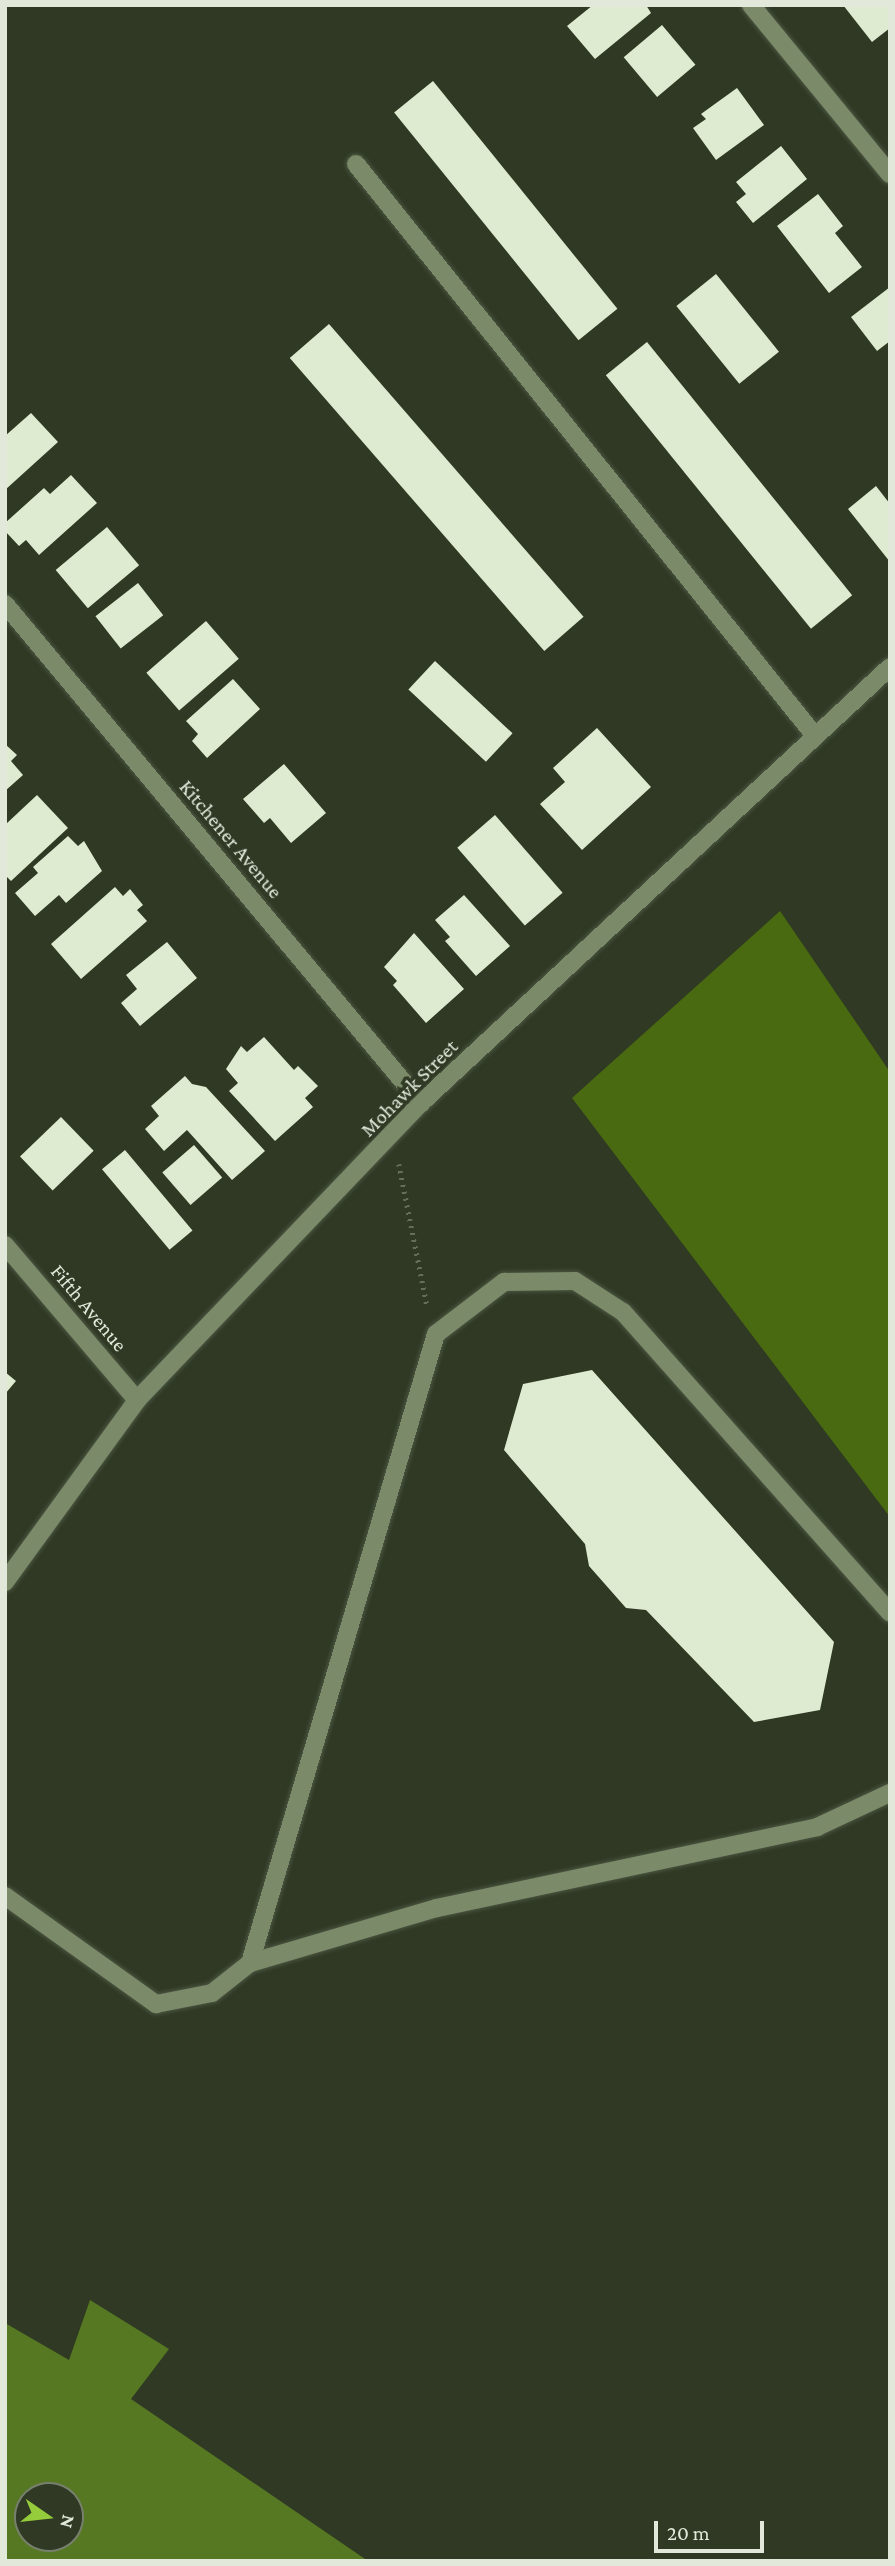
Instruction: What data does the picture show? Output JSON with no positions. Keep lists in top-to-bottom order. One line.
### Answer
{"streets":{"street":["Kitchener Avenue","Mohawk Street","Fifth Avenue"]},"crossings":[["Kitchener Avenue","Mohawk Street"],["Mohawk Street","Fifth Avenue"]],"scale_bar":"20 m","north":"right"}
